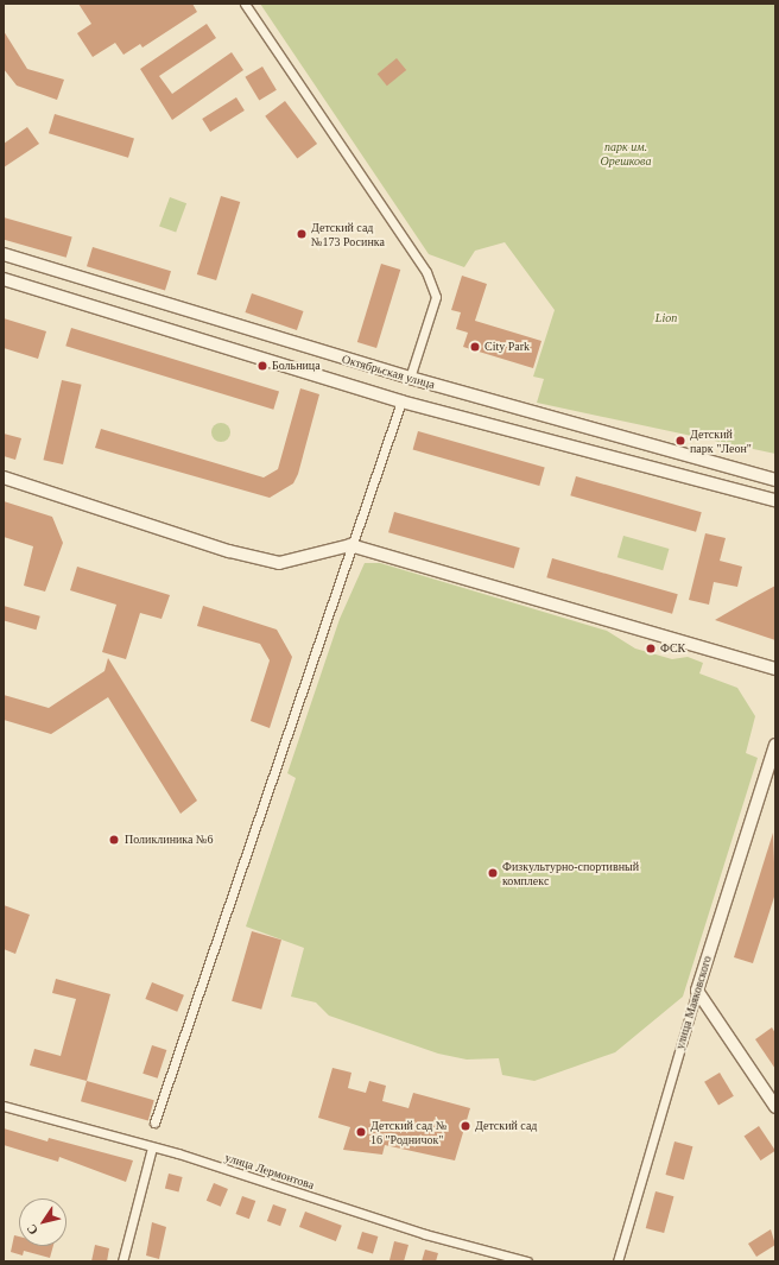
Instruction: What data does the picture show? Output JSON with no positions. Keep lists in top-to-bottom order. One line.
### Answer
{"streets":{"street":["Октябрьская улица","улица Маяковского","улица Лермонтова"]},"parks":["парк им. Орешкова","Lion"],"places":["Детский сад №173 Росинка","City Park","Больница","Детский парк \"Леон\"","ФСК","Поликлиника №6","Физкультурно-спортивный комплекс","Детский сад","Детский сад № 16 \"Родничок\""],"north":"bottom left"}
